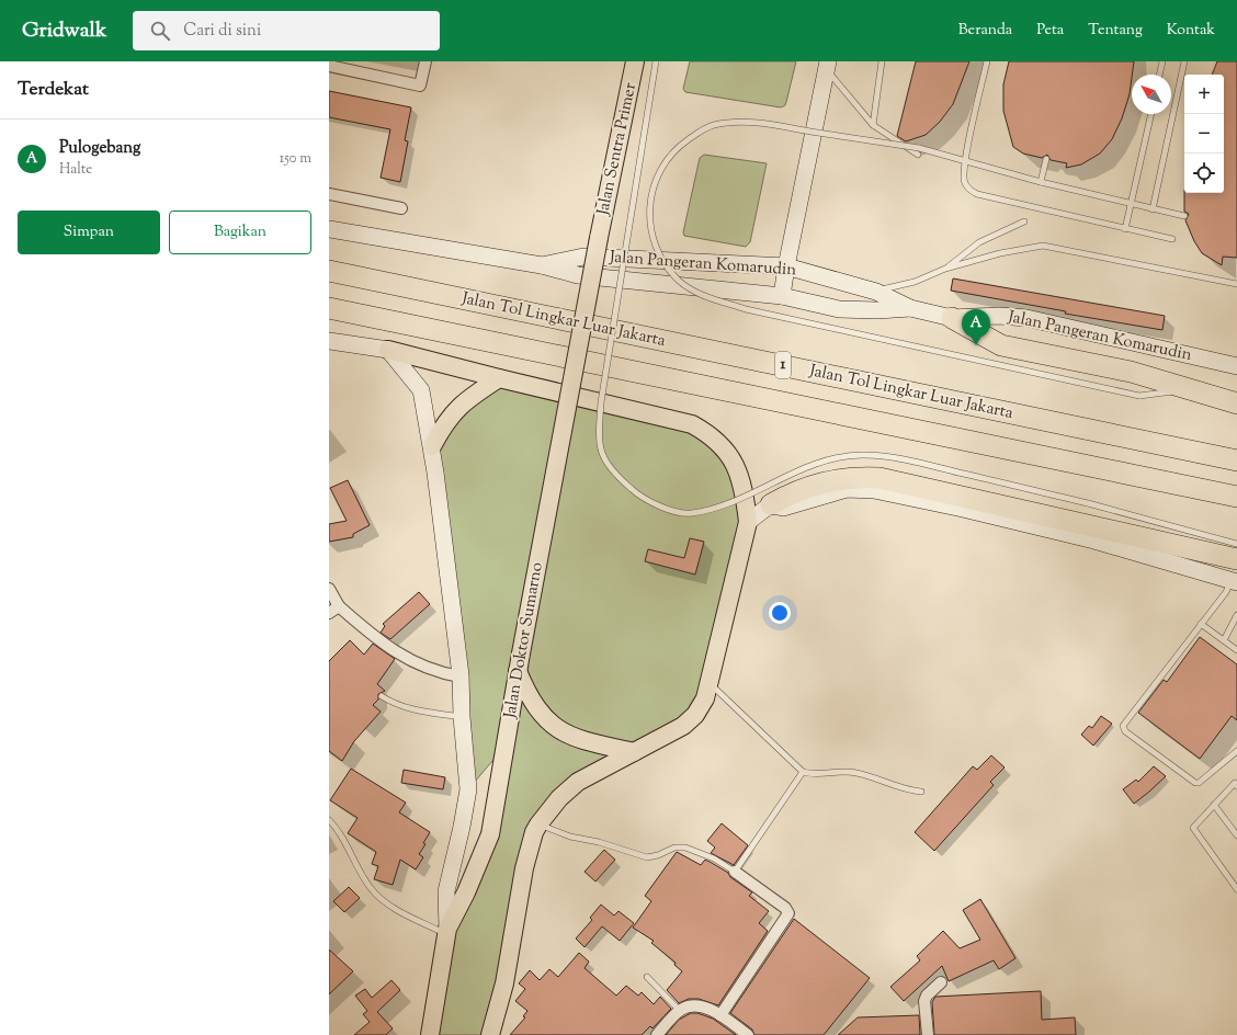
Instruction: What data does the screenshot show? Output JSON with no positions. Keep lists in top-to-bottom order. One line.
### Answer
{"streets":{"highway":["Jalan Tol Lingkar Luar Jakarta","1"],"main road":["Jalan Sentra Primer","Jalan Doktor Sumarno"],"street":["Jalan Pangeran Komarudin"]},"crossings":[["Jalan Sentra Primer","Jalan Doktor Sumarno"]],"north":"top left","page":{"header":"Gridwalk","search":"Cari di sini","nav":["Beranda","Peta","Tentang","Kontak"],"heading":"Terdekat","map_buttons":["+","−"],"list":[{"mark":"A","name":"Pulogebang","note":"Halte","value":"150 m"}],"buttons":["Simpan","Bagikan"],"pins":"A"}}
